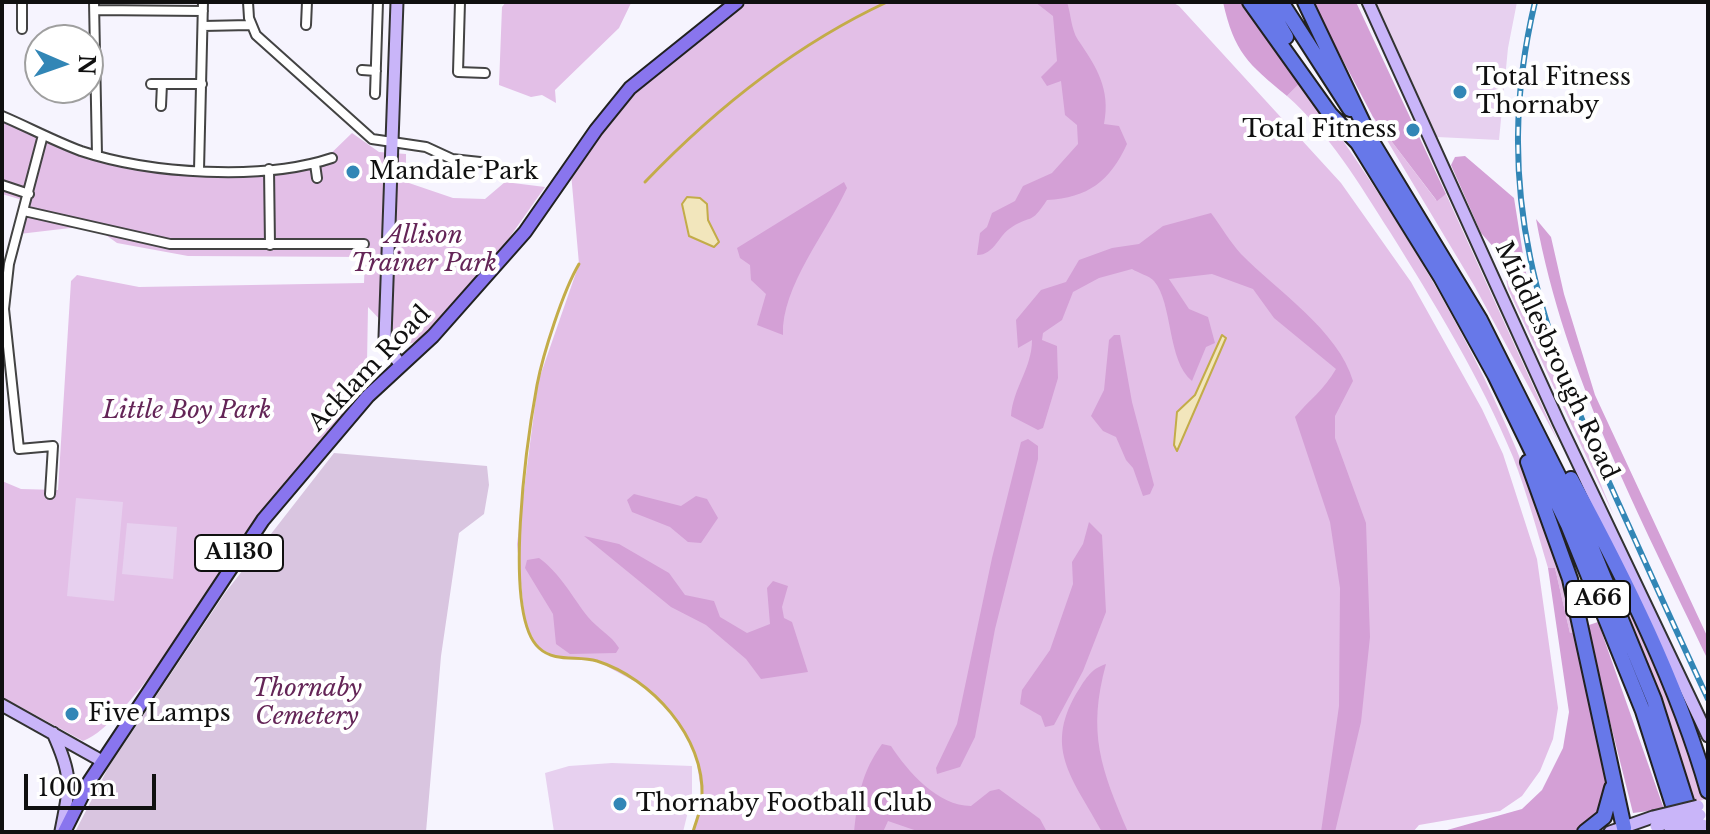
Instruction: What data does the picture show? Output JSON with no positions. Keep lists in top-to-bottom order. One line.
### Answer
{"streets":{"highway":["A66"],"main road":["Middlesbrough Road","Acklam Road","A1130"]},"crossings":[["Acklam Road","A1130"]],"parks":["Allison Trainer Park","Little Boy Park","Thornaby Cemetery"],"places":["Total Fitness Thornaby","Total Fitness","Mandale Park","Five Lamps","Thornaby Football Club"],"scale_bar":"100 m","north":"right"}
